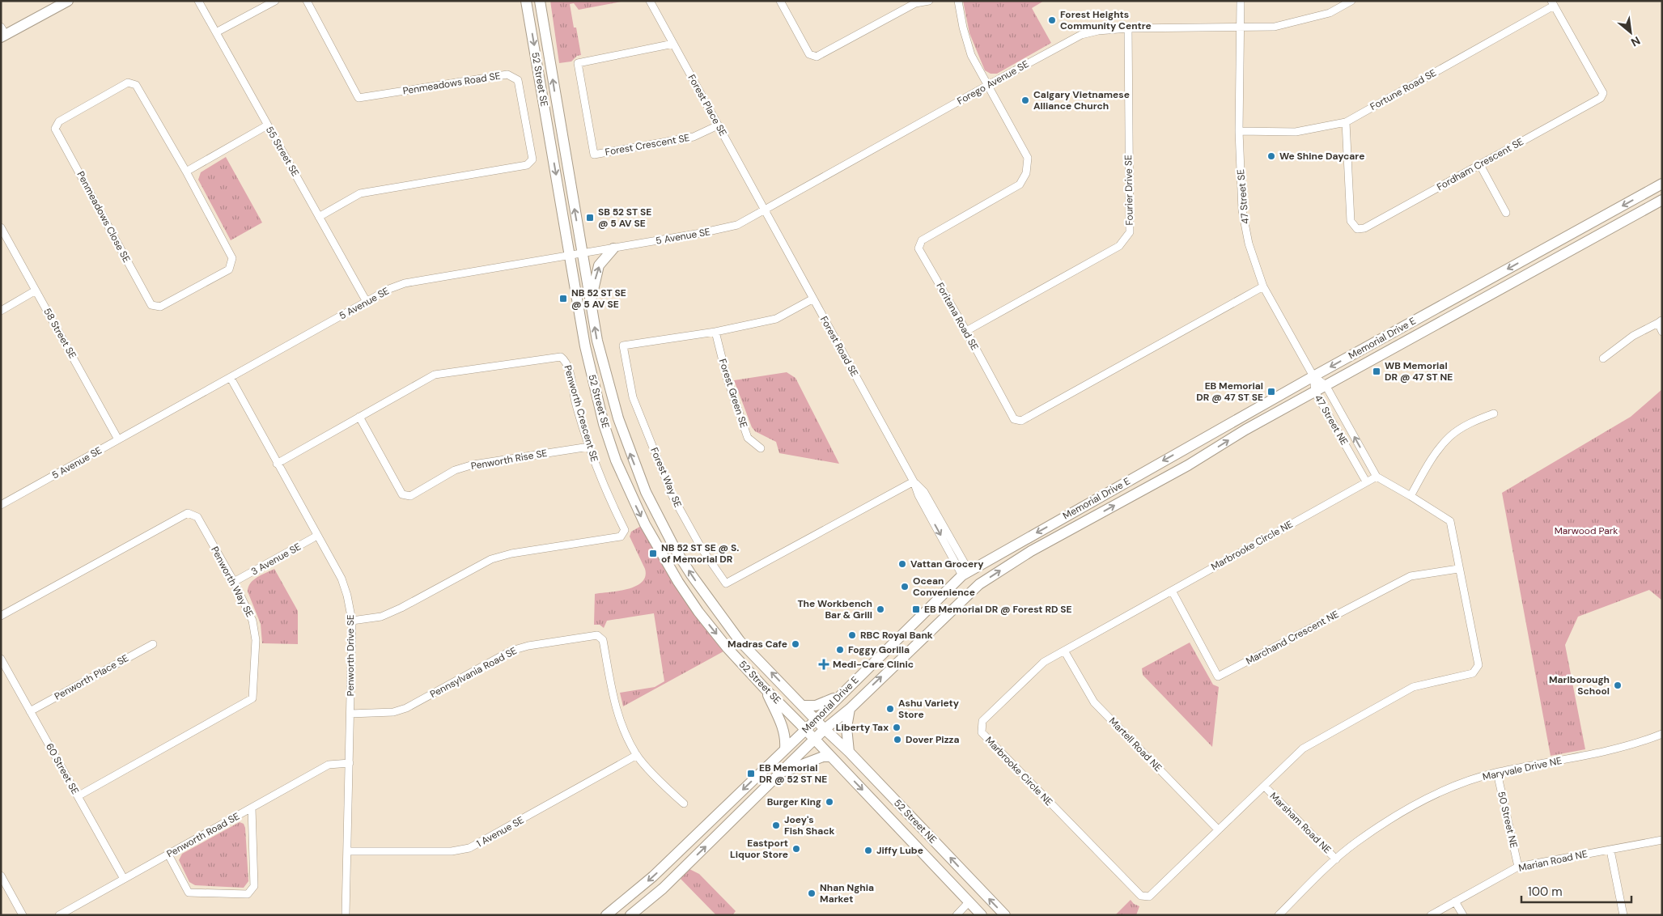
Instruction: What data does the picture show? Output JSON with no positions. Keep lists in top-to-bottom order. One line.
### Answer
{"streets":{"main road":["52 Street SE","Memorial Drive E","52 Street NE"],"street":["Forego Avenue SE","Penmeadows Road SE","Fortune Road SE","Forest Place SE","Forest Crescent SE","55 Street SE","Fordham Crescent SE","Fourier Drive SE","47 Street SE","Penmeadows Close SE","5 Avenue SE","Foritana Road SE","58 Street SE","Forest Road SE","Forest Green SE","Penworth Crescent SE","47 Street NE","Penworth Rise SE","Forest Way SE","Marbrooke Circle NE","3 Avenue SE","Penworth Way SE","Marchand Crescent NE","Penworth Drive SE","Pennsylvania Road SE","Penworth Place SE","Martell Road NE","60 Street SE","Maryvale Drive NE","50 Street NE","Marsham Road NE","1 Avenue SE","Penworth Road SE","Marian Road NE"]},"crossings":[["52 Street SE","5 Avenue SE"],["52 Street SE","Memorial Drive E"],["52 Street SE","52 Street NE"],["Forego Avenue SE","Forest Place SE"],["Forego Avenue SE","Fourier Drive SE"],["Forego Avenue SE","47 Street SE"],["Forego Avenue SE","5 Avenue SE"],["Forego Avenue SE","Foritana Road SE"],["Forego Avenue SE","Forest Road SE"],["Penmeadows Road SE","55 Street SE"],["Fortune Road SE","Fordham Crescent SE"],["Fortune Road SE","47 Street SE"],["Forest Place SE","Forest Crescent SE"],["Forest Place SE","5 Avenue SE"],["Forest Place SE","Forest Road SE"],["55 Street SE","5 Avenue SE"],["Fourier Drive SE","Foritana Road SE"],["47 Street SE","Foritana Road SE"],["47 Street SE","Memorial Drive E"],["47 Street SE","47 Street NE"],["5 Avenue SE","58 Street SE"],["5 Avenue SE","Forest Road SE"],["5 Avenue SE","Penworth Drive SE"],["Memorial Drive E","Forest Road SE"],["Memorial Drive E","47 Street NE"],["Memorial Drive E","52 Street NE"],["Forest Road SE","Forest Way SE"],["Forest Green SE","Forest Way SE"],["Penworth Crescent SE","Penworth Rise SE"],["Penworth Crescent SE","Penworth Drive SE"],["47 Street NE","Marbrooke Circle NE"],["Marbrooke Circle NE","Marchand Crescent NE"],["Marbrooke Circle NE","Martell Road NE"],["Marbrooke Circle NE","Marsham Road NE"],["3 Avenue SE","Penworth Way SE"],["3 Avenue SE","Penworth Drive SE"],["Penworth Way SE","60 Street SE"],["Penworth Drive SE","Pennsylvania Road SE"],["Penworth Drive SE","1 Avenue SE"],["Penworth Drive SE","Penworth Road SE"],["Pennsylvania Road SE","1 Avenue SE"],["Penworth Place SE","60 Street SE"],["60 Street SE","Penworth Road SE"],["Maryvale Drive NE","50 Street NE"],["Maryvale Drive NE","Marsham Road NE"],["50 Street NE","Marian Road NE"]],"parks":["Marwood Park"],"places":{"other":["Forest Heights Community Centre","Calgary Vietnamese Alliance Church","We Shine Daycare","Vattan Grocery","Ocean Convenience","The Workbench Bar & Grill","RBC Royal Bank","Madras Cafe","Foggy Gorilla","Marlborough School","Ashu Variety Store","Liberty Tax","Dover Pizza","Burger King","Joey's Fish Shack","Eastport Liquor Store","Jiffy Lube","Nhan Nghia Market"],"transit":["SB 52 ST SE @ 5 AV SE","NB 52 ST SE @ 5 AV SE","WB Memorial DR @ 47 ST NE","EB Memorial DR @ 47 ST SE","NB 52 ST SE @ S. of Memorial DR","EB Memorial DR @ Forest RD SE","EB Memorial DR @ 52 ST NE"],"health":["Medi-Care Clinic"]},"scale_bar":"100 m","north":"bottom right"}
